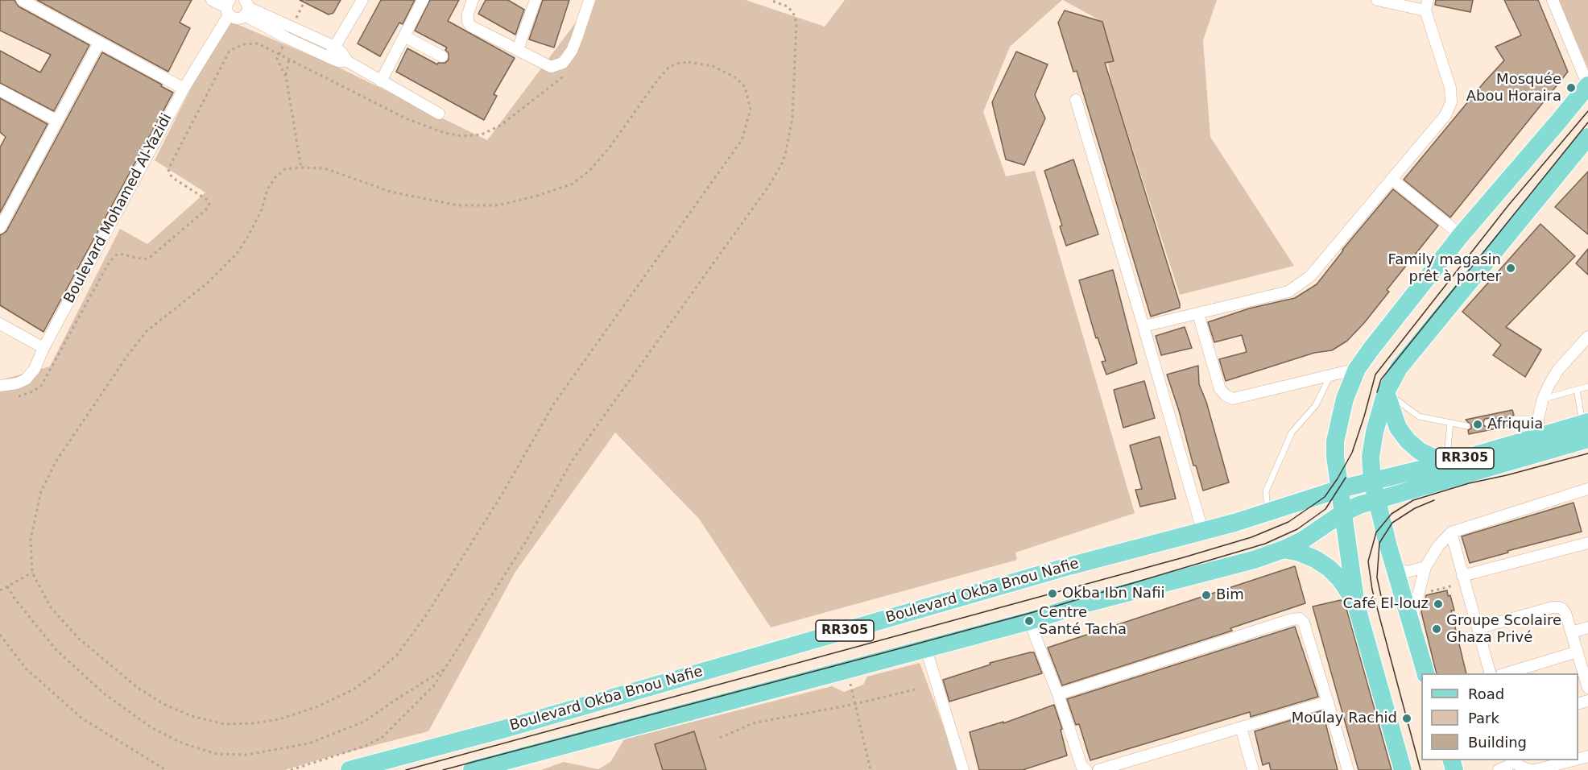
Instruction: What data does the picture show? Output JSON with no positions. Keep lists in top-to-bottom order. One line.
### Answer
{"streets":{"main road":["RR305","Boulevard Okba Bnou Nafie"],"street":["Boulevard Mohamed Al-Yazidi"]},"crossings":[["RR305","Boulevard Okba Bnou Nafie"]],"places":["Mosquée Abou Horaira","Family magasin prêt à porter","Afriquia","Okba Ibn Nafii","Bim","Café El-louz","Centre Santé Tacha","Groupe Scolaire Ghaza Privé","Moulay Rachid"],"legend":["Road","Park","Building"]}
